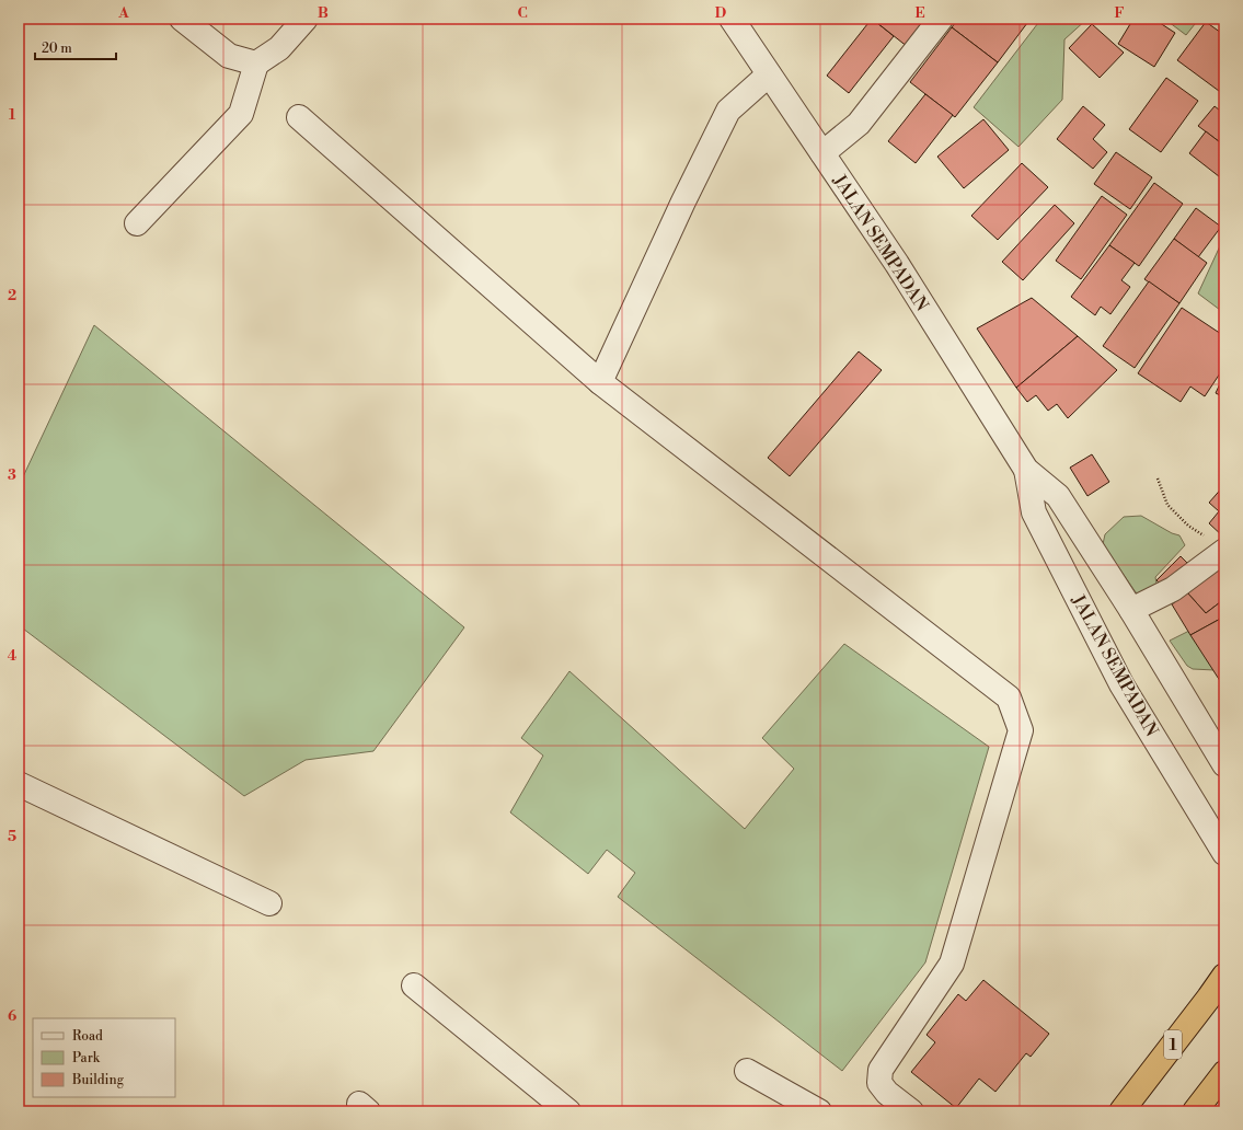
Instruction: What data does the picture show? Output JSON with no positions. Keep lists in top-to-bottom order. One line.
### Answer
{"streets":{"highway":["1"],"street":["JALAN SEMPADAN"]},"legend":["Road","Park","Building"],"scale_bar":"20 m","grid":{"columns":["A","B","C","D","E","F"],"rows":["1","2","3","4","5","6"]}}
